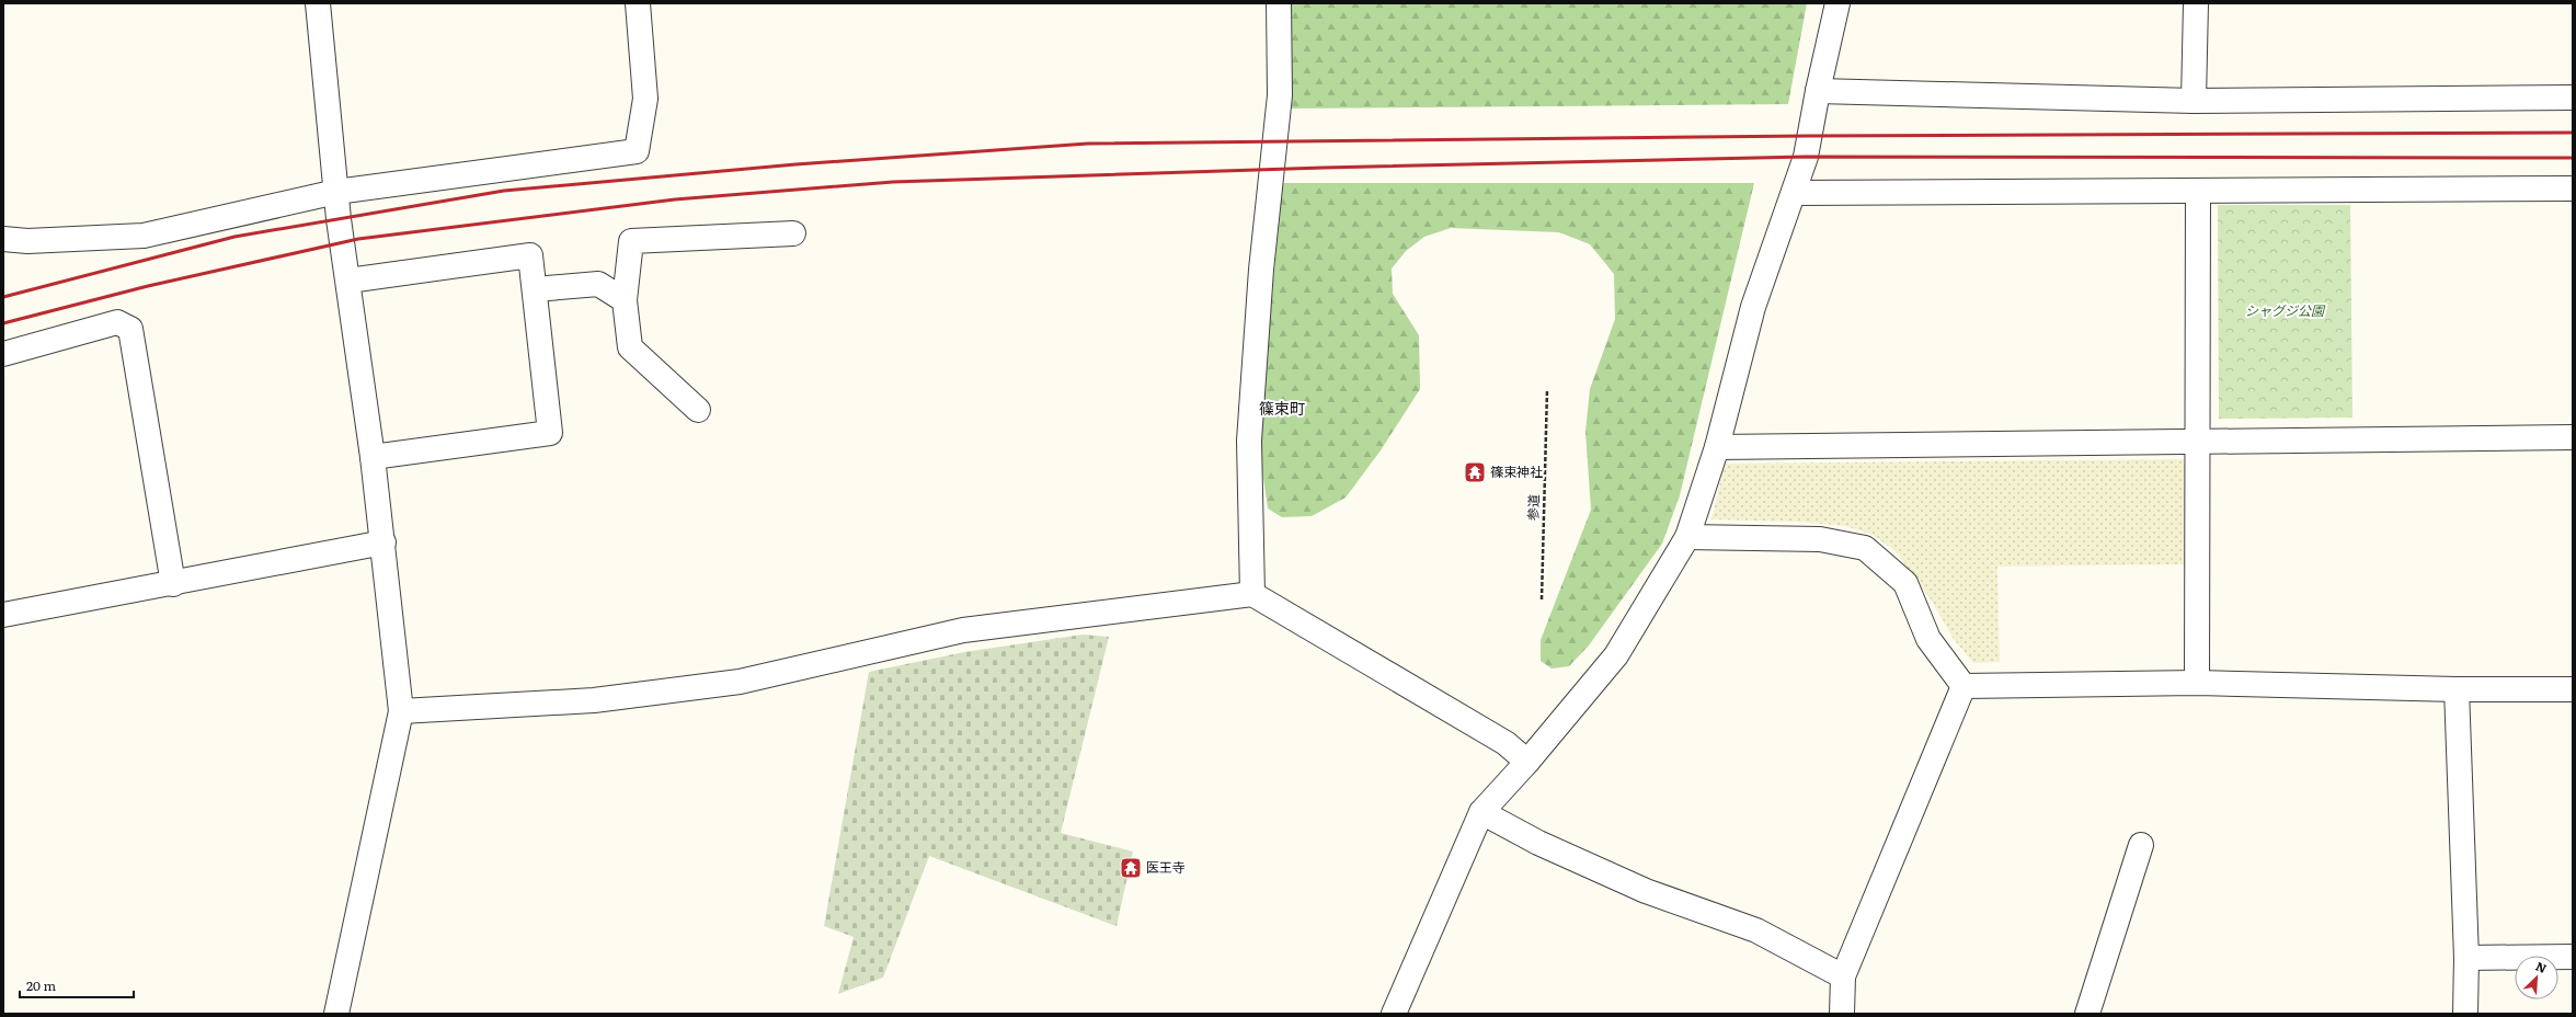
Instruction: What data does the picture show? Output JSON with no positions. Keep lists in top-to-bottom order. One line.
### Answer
{"streets":{"path":["参道"]},"districts":["篠束町"],"parks":["シャグジ公園"],"places":{"temple":["篠束神社","医王寺"]},"scale_bar":"20 m","north":"top right"}
